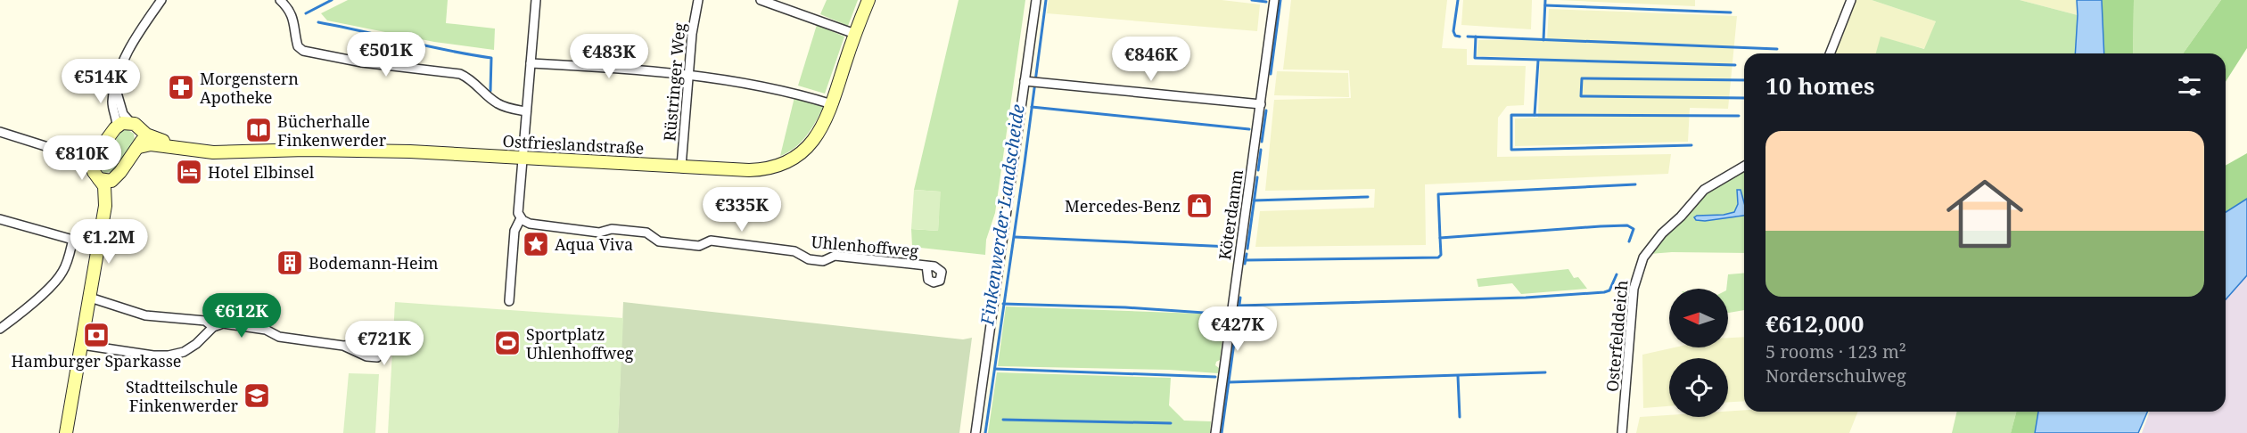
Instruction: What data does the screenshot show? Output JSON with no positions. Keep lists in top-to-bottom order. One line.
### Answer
{"streets":{"street":["Rüstringer Weg","Ostfrieslandstraße","Köterdamm","Uhlenhoffweg","Osterfelddeich"]},"crossings":[["Rüstringer Weg","Ostfrieslandstraße"]],"water":["Finkenwerder Landscheide"],"places":{"pharmacy":["Morgenstern Apotheke"],"library":["Bücherhalle Finkenwerder"],"hotel":["Hotel Elbinsel"],"shop":["Mercedes-Benz"],"place":["Aqua Viva"],"building":["Bodemann-Heim"],"bank":["Hamburger Sparkasse"],"sports":["Sportplatz Uhlenhoffweg"],"school or university":["Stadtteilschule Finkenwerder"]},"north":"left","page":{"price":["€501K","€483K","€846K","€514K","€810K","€335K","€1.2M","€612K","€427K","€721K"],"heading":"10 homes","list":[{"name":"€612,000","note":"5 rooms · 123 m² · Norderschulweg"}]}}
